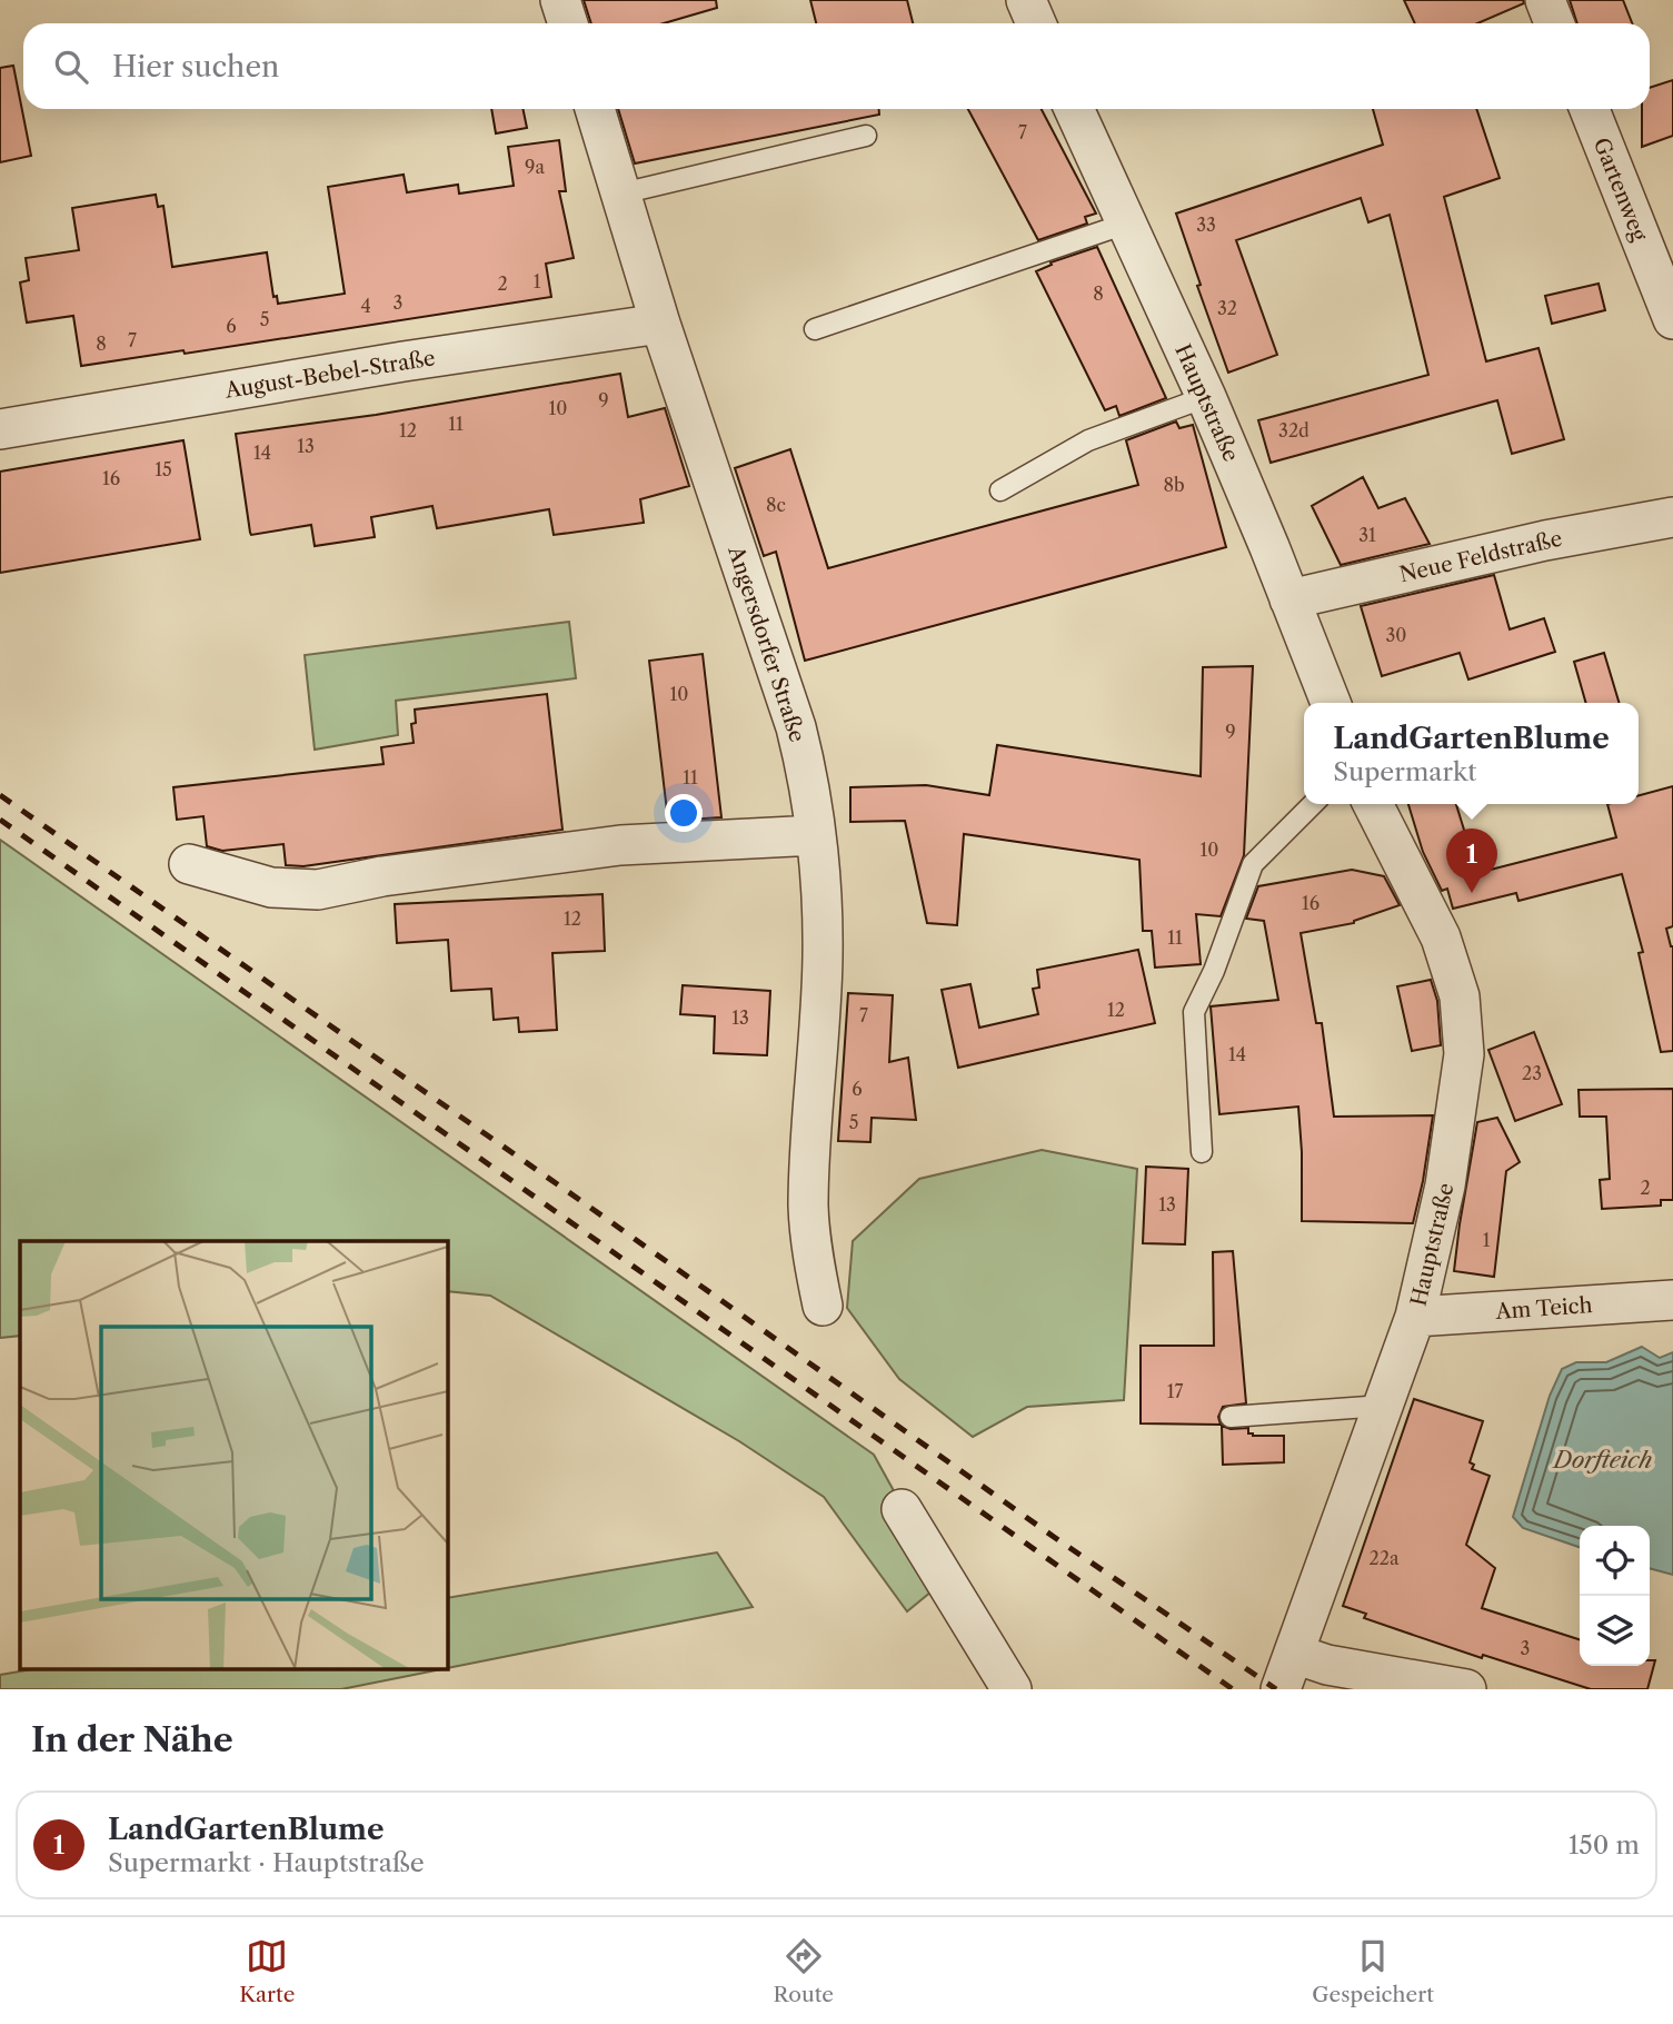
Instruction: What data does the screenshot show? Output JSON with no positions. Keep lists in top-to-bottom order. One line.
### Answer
{"streets":{"street":["Gartenweg","August-Bebel-Straße","Hauptstraße","Neue Feldstraße","Angersdorfer Straße","Am Teich"]},"crossings":[["August-Bebel-Straße","Angersdorfer Straße"],["Hauptstraße","Neue Feldstraße"],["Hauptstraße","Am Teich"]],"water":["Dorfteich"],"house_numbers":["7","9a","33","1","2","8","3","4","32","5","6","7","8","9","10","11","12","32d","13","14","15","16","8b","8c","31","30","10","9","11","10","16","12","11","12","7","13","14","23","6","5","2","13","1","17","22a","3"],"page":{"search":"Hier suchen","popup":["LandGartenBlume","Supermarkt"],"pins":"1","heading":"In der Nähe","list":[{"mark":"1","name":"LandGartenBlume","note":"Supermarkt · Hauptstraße","value":"150 m"}],"nav":["Karte","Route","Gespeichert"]}}
